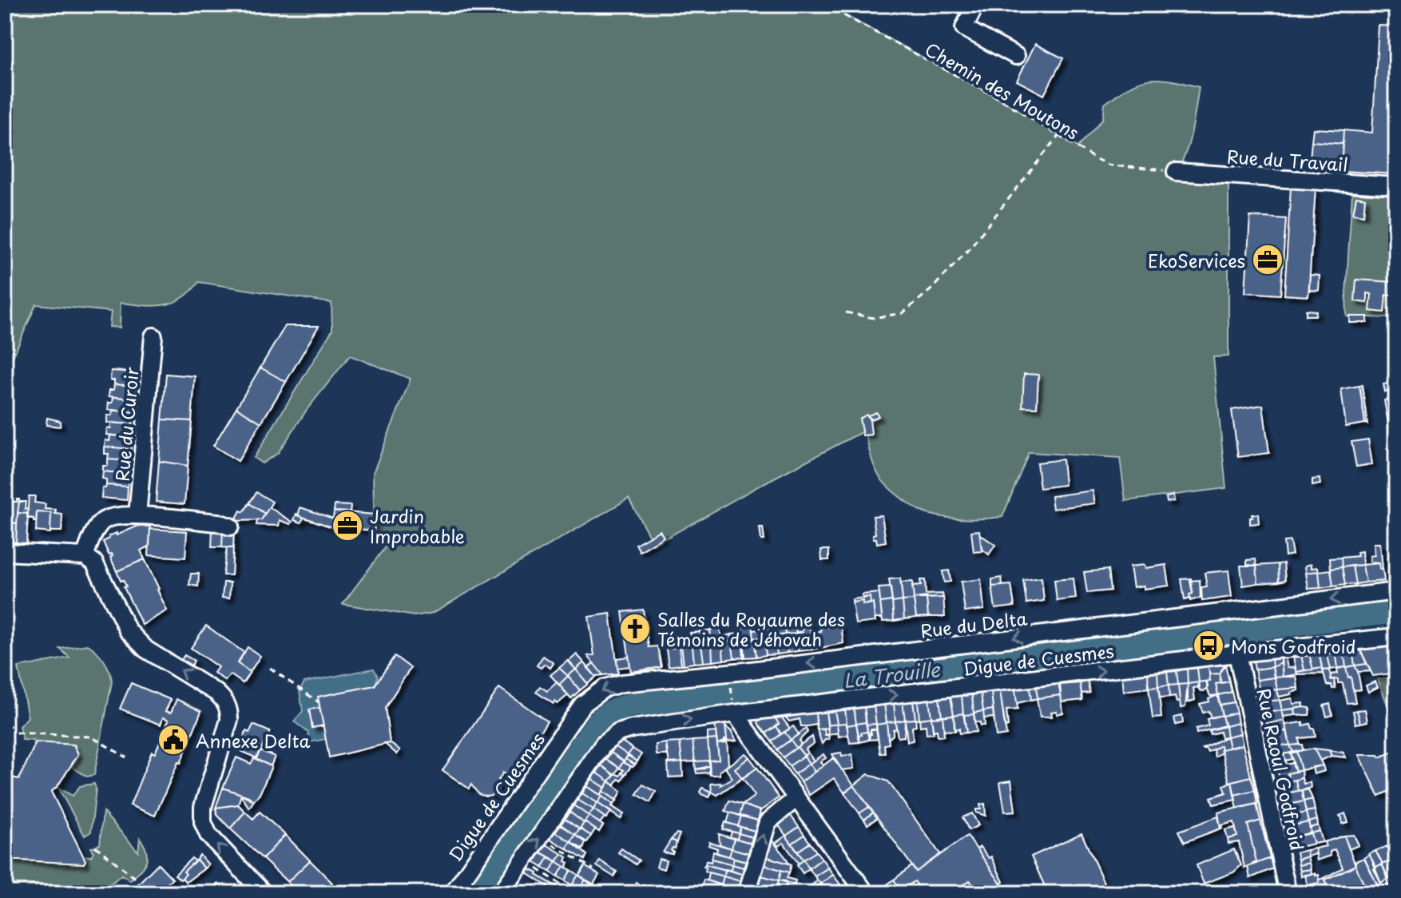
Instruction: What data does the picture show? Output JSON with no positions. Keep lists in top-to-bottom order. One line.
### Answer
{"streets":{"street":["Rue du Travail","Rue du Curoir","Rue du Delta","Digue de Cuesmes","Rue Raoul Godfroid"],"path":["Chemin des Moutons"]},"crossings":[["Chemin des Moutons","Rue du Travail"],["Rue du Delta","Digue de Cuesmes"],["Digue de Cuesmes","Rue Raoul Godfroid"]],"one_way":["Rue du Delta","Digue de Cuesmes"],"water":["La Trouille"],"places":{"office":["EkoServices","Jardin Improbable"],"church":["Salles du Royaume des Témoins de Jéhovah"],"bus stop":["Mons Godfroid"],"public building":["Annexe Delta"]}}
